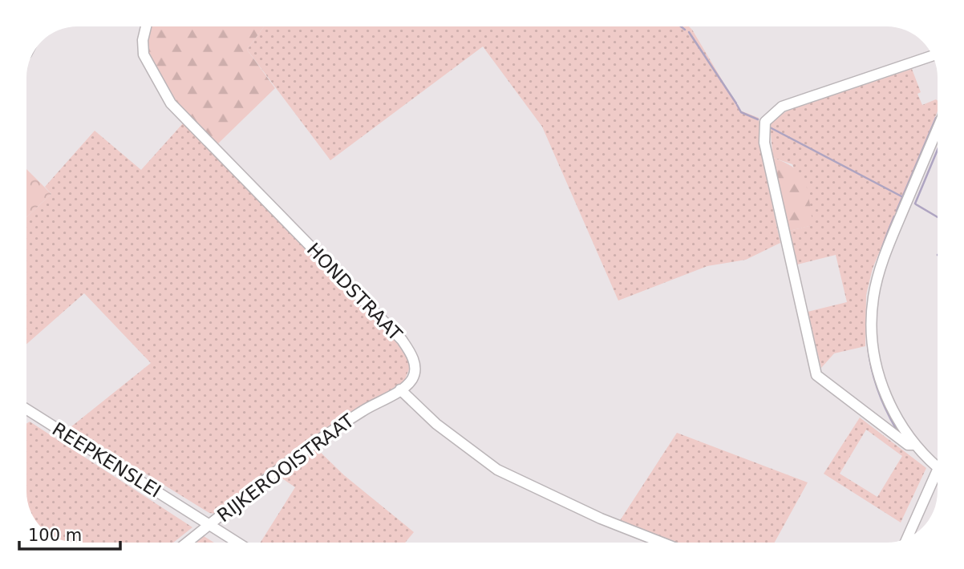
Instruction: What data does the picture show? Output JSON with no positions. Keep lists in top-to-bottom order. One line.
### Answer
{"streets":{"street":["HONDSTRAAT","REEPKENSLEI","RIJKEROOISTRAAT"]},"crossings":[["HONDSTRAAT","RIJKEROOISTRAAT"],["REEPKENSLEI","RIJKEROOISTRAAT"]],"scale_bar":"100 m"}
